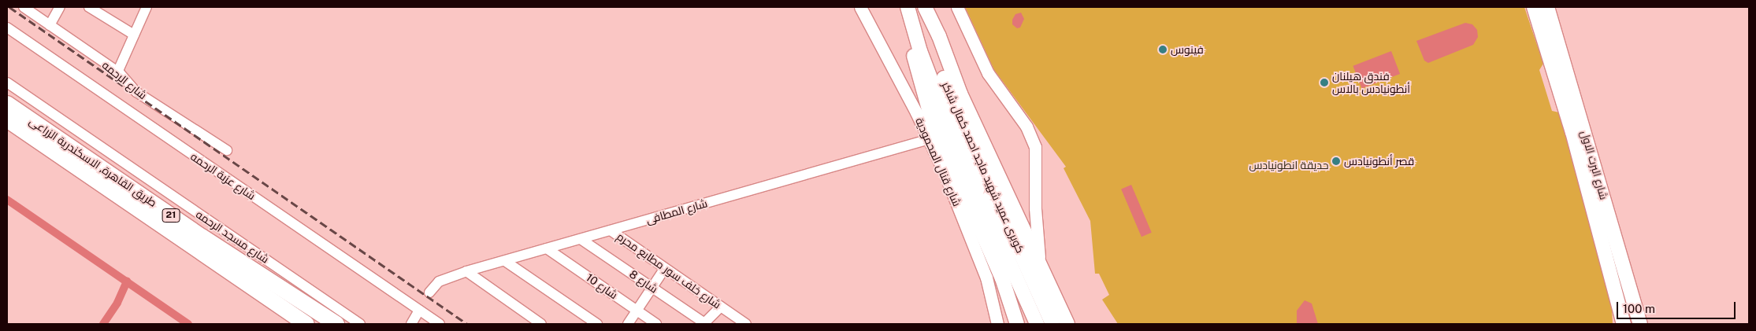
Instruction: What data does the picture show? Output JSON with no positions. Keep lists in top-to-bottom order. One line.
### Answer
{"streets":{"highway":["طريق القاهرة, الاسكندرية الزراعى","21"],"main road":["شارع البرت الاول","كوبرى عميد شهيد ماجد احمد كمال شاكر"],"street":["شارع الرحمه","شارع قنال المحمودية","شارع عزبة الرحمه","شارع المطافى","شارع مسجد الرحمه","شارع خلف سور مطابع محرم","شارع 8","شارع 10"]},"crossings":[["شارع قنال المحمودية","شارع المطافى"],["شارع المطافى","شارع خلف سور مطابع محرم"],["شارع المطافى","شارع 8"],["شارع المطافى","شارع 10"]],"parks":["حديقة انطونيادس"],"places":["فينوس","فندق هيلنان أنطونيادس بالاس","قصر أنطونيادس"],"scale_bar":"100 m"}
